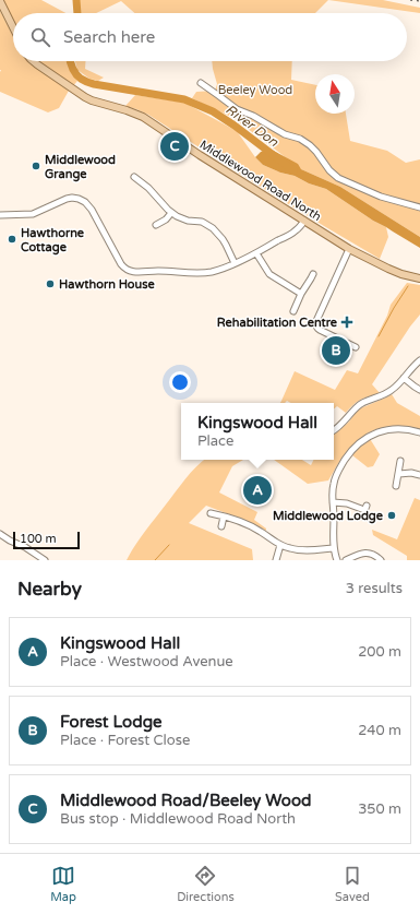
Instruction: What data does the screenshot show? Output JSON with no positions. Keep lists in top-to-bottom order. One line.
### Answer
{"streets":{"main road":["Middlewood Road North"]},"water":["River Don"],"parks":["Beeley Wood"],"places":{"other":["Middlewood Grange","Hawthorne Cottage","Hawthorn House","Middlewood Lodge"],"health":["Rehabilitation Centre"]},"scale_bar":"100 m","north":"top","page":{"search":"Search here","pins":["C","B","A"],"popup":["Kingswood Hall","Place"],"scale":"100 m","heading":["Nearby","3 results"],"list":[{"mark":"A","name":"Kingswood Hall","note":"Place · Westwood Avenue","value":"200 m"},{"mark":"B","name":"Forest Lodge","note":"Place · Forest Close","value":"240 m"},{"mark":"C","name":"Middlewood Road/Beeley Wood","note":"Bus stop · Middlewood Road North","value":"350 m"}],"nav":["Map","Directions","Saved"]}}
